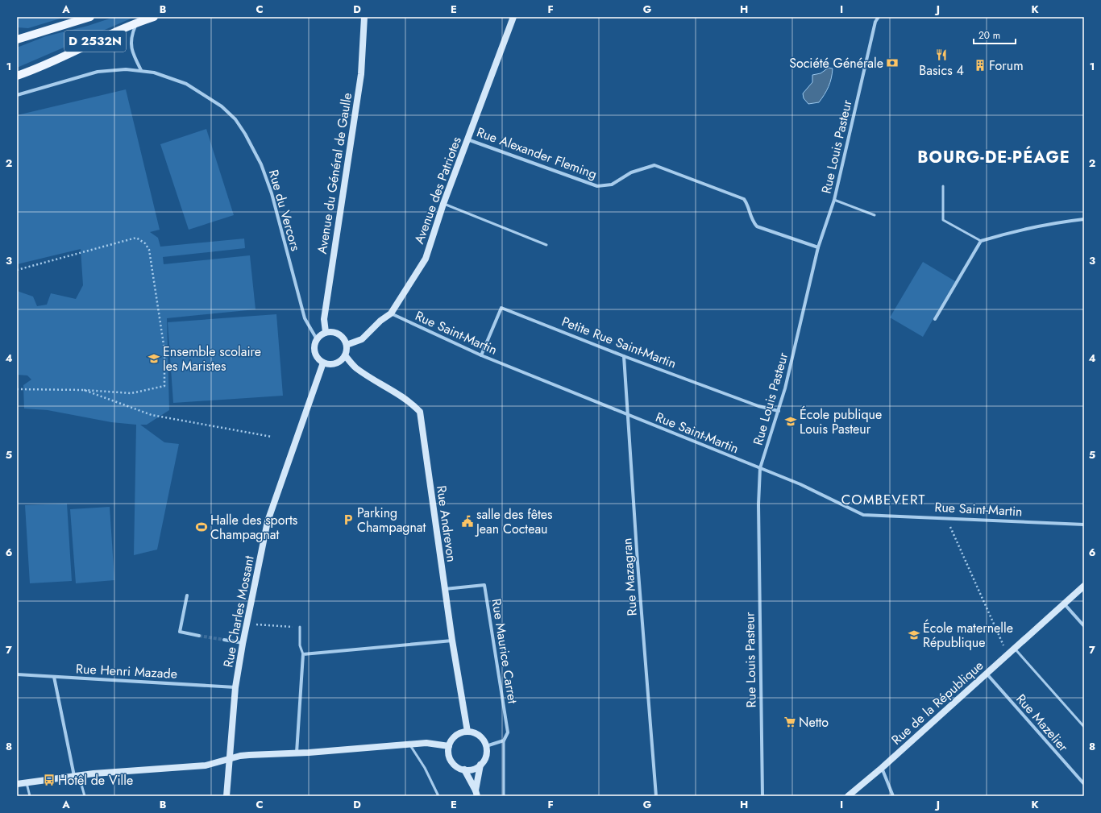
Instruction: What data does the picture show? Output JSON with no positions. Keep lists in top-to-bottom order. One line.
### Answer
{"streets":{"main road":["D 2532N"],"street":["Rue Louis Pasteur","Rue Alexander Fleming","Avenue du Général de Gaulle","Avenue des Patriotes","Rue du Vercors","Rue Saint-Martin","Petite Rue Saint-Martin","Rue Andrevon","Rue Mazagran","Rue Charles Mossant","Rue Maurice Carret","Rue Henri Mazade","Rue de la République","Rue Mazelier"]},"crossings":[["Rue Louis Pasteur","Rue Alexander Fleming"],["Rue Louis Pasteur","Rue Saint-Martin"],["Rue Louis Pasteur","Petite Rue Saint-Martin"],["Rue Alexander Fleming","Avenue des Patriotes"],["Avenue du Général de Gaulle","Avenue des Patriotes"],["Avenue du Général de Gaulle","Rue du Vercors"],["Avenue du Général de Gaulle","Rue Andrevon"],["Avenue du Général de Gaulle","Rue Charles Mossant"],["Avenue des Patriotes","Rue du Vercors"],["Avenue des Patriotes","Rue Saint-Martin"],["Avenue des Patriotes","Rue Andrevon"],["Avenue des Patriotes","Rue Charles Mossant"],["Rue du Vercors","Rue Andrevon"],["Rue du Vercors","Rue Charles Mossant"],["Rue Saint-Martin","Petite Rue Saint-Martin"],["Rue Saint-Martin","Rue Mazagran"],["Petite Rue Saint-Martin","Rue Mazagran"],["Rue Andrevon","Rue Charles Mossant"],["Rue Andrevon","Rue Maurice Carret"],["Rue Charles Mossant","Rue Henri Mazade"],["Rue de la République","Rue Mazelier"]],"districts":["BOURG-DE-PÉAGE","COMBEVERT"],"places":{"restaurant":["Basics 4"],"bank":["Société Générale"],"building":["Forum"],"school or university":["Ensemble scolaire les Maristes","École publique Louis Pasteur","École maternelle République"],"parking":["Parking Champagnat"],"public building":["salle des fêtes Jean Cocteau"],"sports":["Halle des sports Champagnat"],"supermarket":["Netto"],"bus stop":["Hotêl de Ville"]},"scale_bar":"20 m","grid":{"columns":["A","B","C","D","E","F","G","H","I","J","K"],"rows":["1","2","3","4","5","6","7","8"]}}
